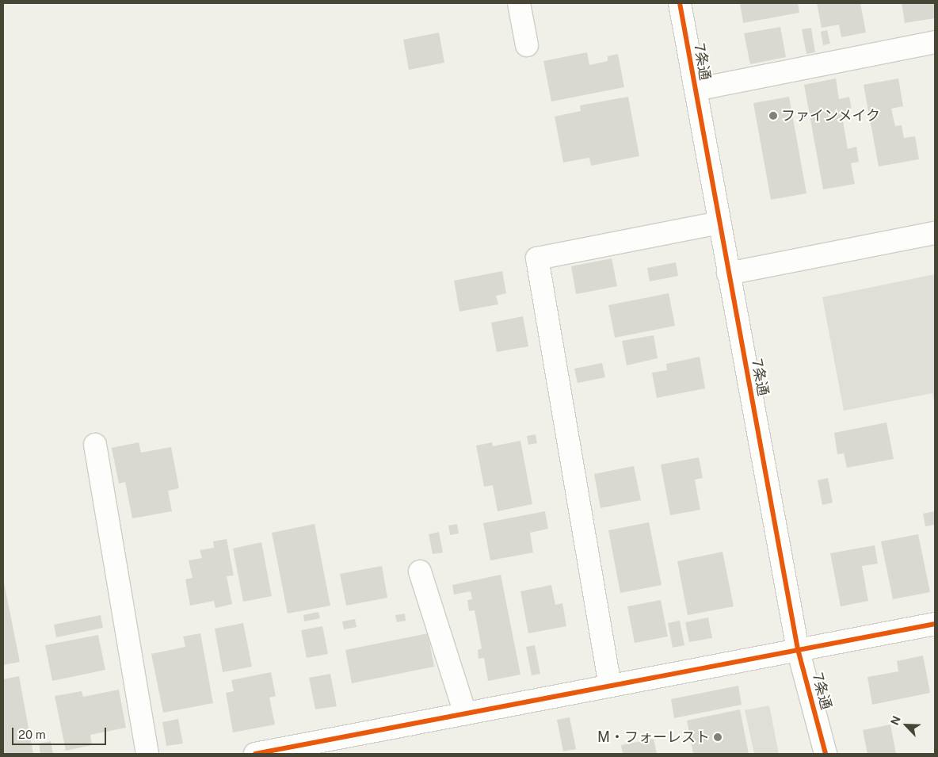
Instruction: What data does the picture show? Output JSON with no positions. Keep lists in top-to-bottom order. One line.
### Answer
{"streets":{"street":["7条通"]},"places":["ファインメイク","M・フォーレスト"],"scale_bar":"20 m","north":"top left"}
